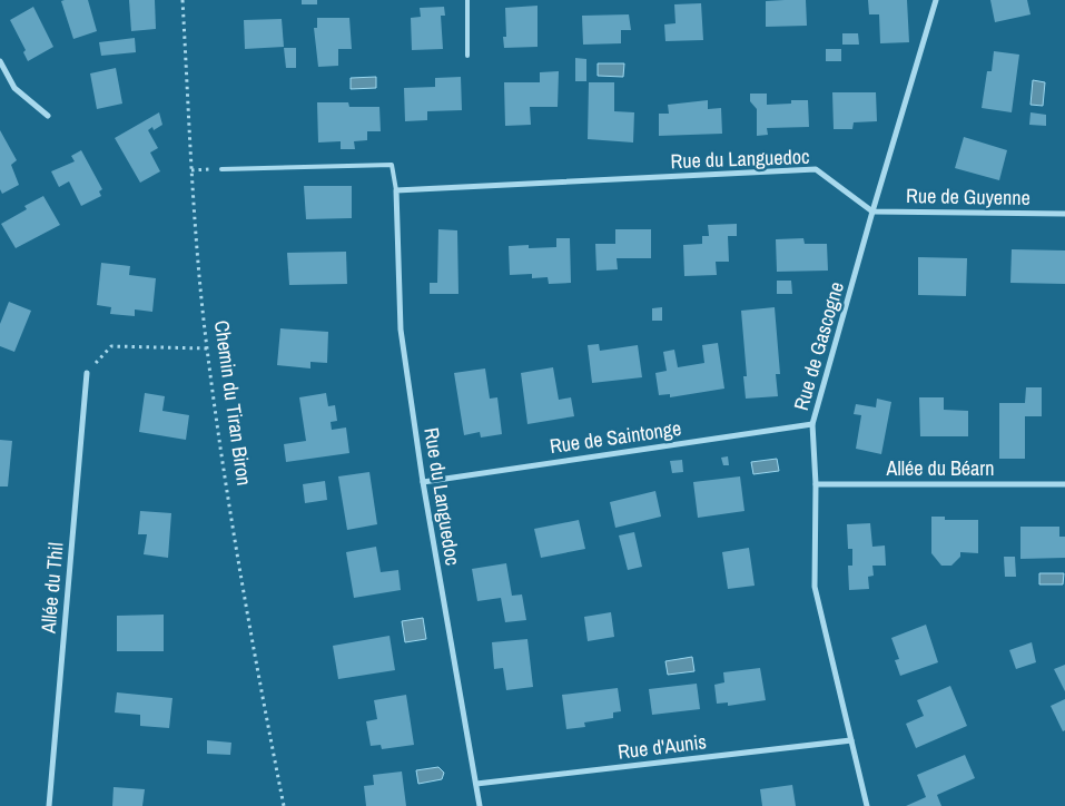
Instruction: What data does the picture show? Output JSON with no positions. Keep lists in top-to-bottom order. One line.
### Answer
{"streets":{"street":["Rue du Languedoc","Rue de Guyenne","Rue de Gascogne","Rue de Saintonge","Allée du Béarn","Allée du Thil","Rue d'Aunis"],"path":["Chemin du Tiran Biron"]},"crossings":[["Rue du Languedoc","Rue de Guyenne"],["Rue du Languedoc","Rue de Gascogne"],["Rue du Languedoc","Rue de Saintonge"],["Rue du Languedoc","Rue d'Aunis"],["Rue de Guyenne","Rue de Gascogne"],["Rue de Gascogne","Rue de Saintonge"],["Rue de Gascogne","Allée du Béarn"],["Rue de Gascogne","Rue d'Aunis"]]}
